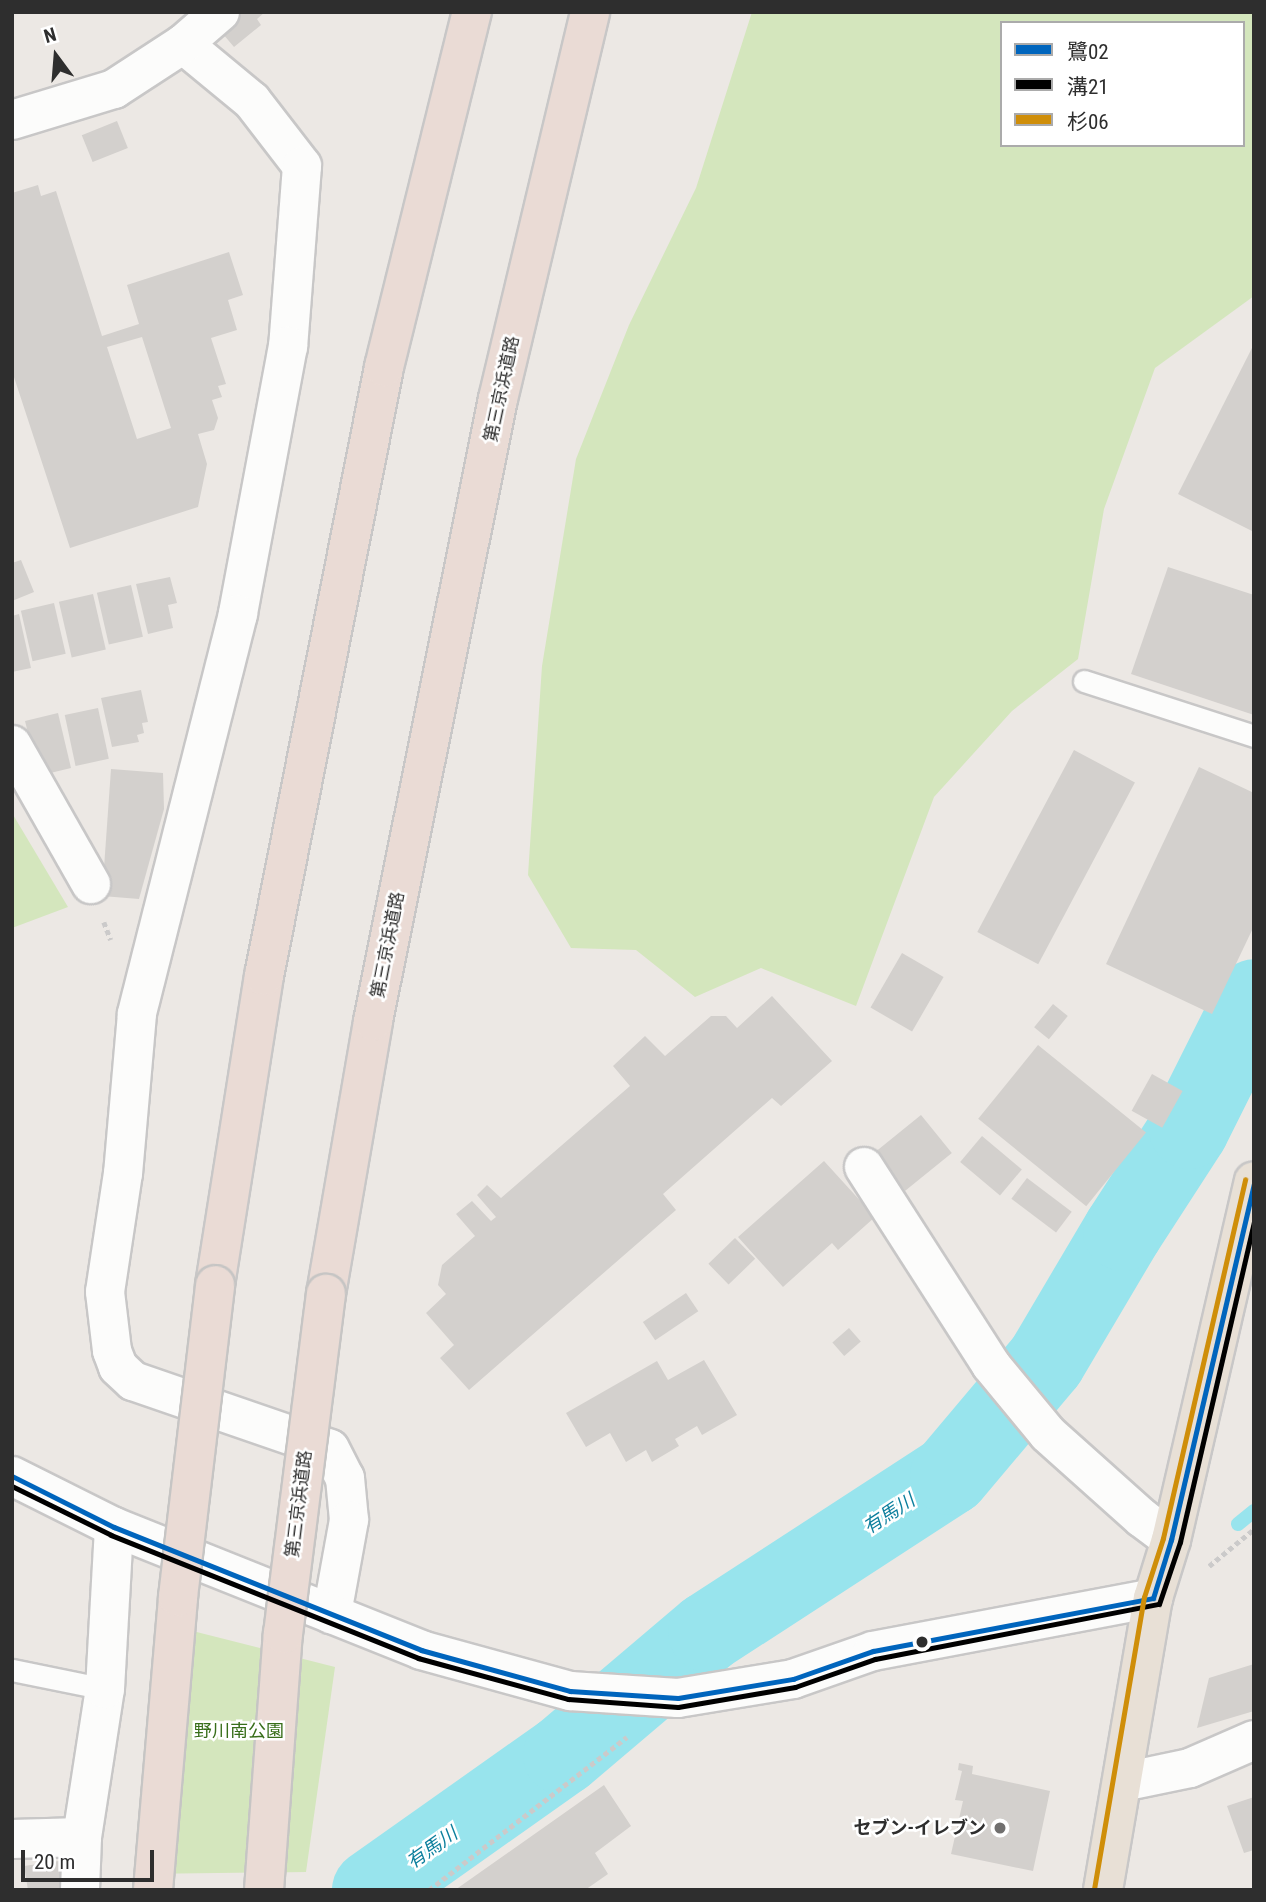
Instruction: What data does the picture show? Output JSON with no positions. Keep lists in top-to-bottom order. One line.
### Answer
{"streets":{"highway":["第三京浜道路"]},"water":["有馬川"],"parks":["野川南公園"],"places":["セブン-イレブン"],"lines":["transit line 杉06","transit line 鷺02","transit line 溝21"],"legend":["鷺02","溝21","杉06"],"scale_bar":"20 m","north":"top"}
